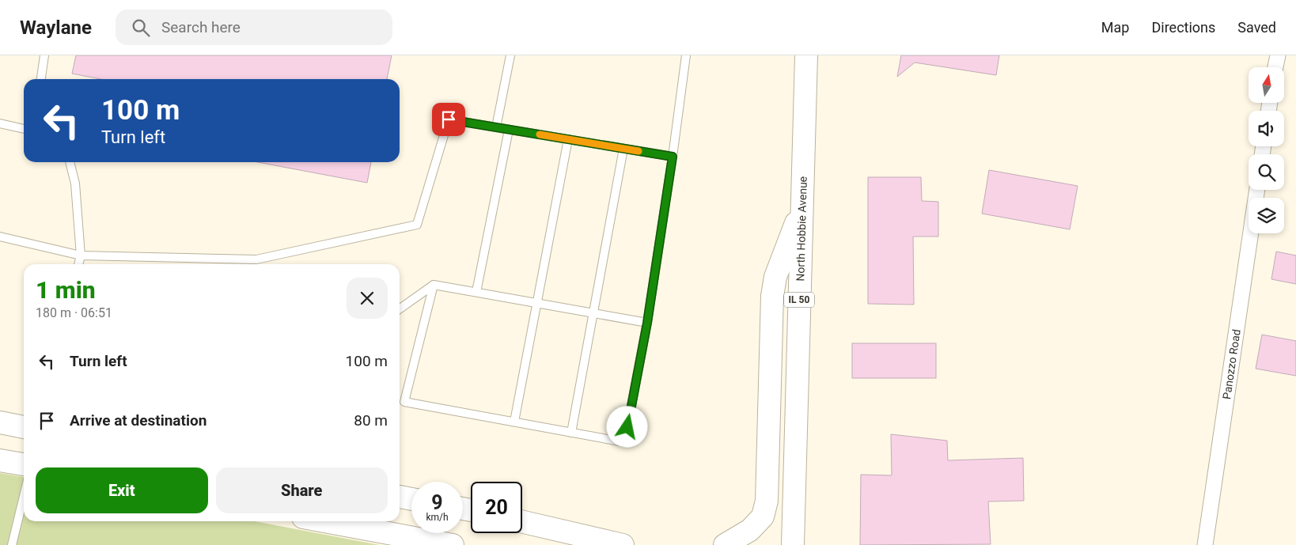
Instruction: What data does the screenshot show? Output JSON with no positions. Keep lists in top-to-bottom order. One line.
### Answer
{"streets":{"main road":["North Hobbie Avenue","IL 50"],"street":["Panozzo Road"]},"north":"top","page":{"header":"Waylane","search":"Search here","nav":["Map","Directions","Saved"],"turn":["100 m","Turn left"],"heading":["1 min","180 m · 06:51"],"list":[{"name":"Turn left","value":"100 m"},{"name":"Arrive at destination","value":"80 m"}],"buttons":["Exit","Share"],"speed":"9 km/h","limit":"20"}}
